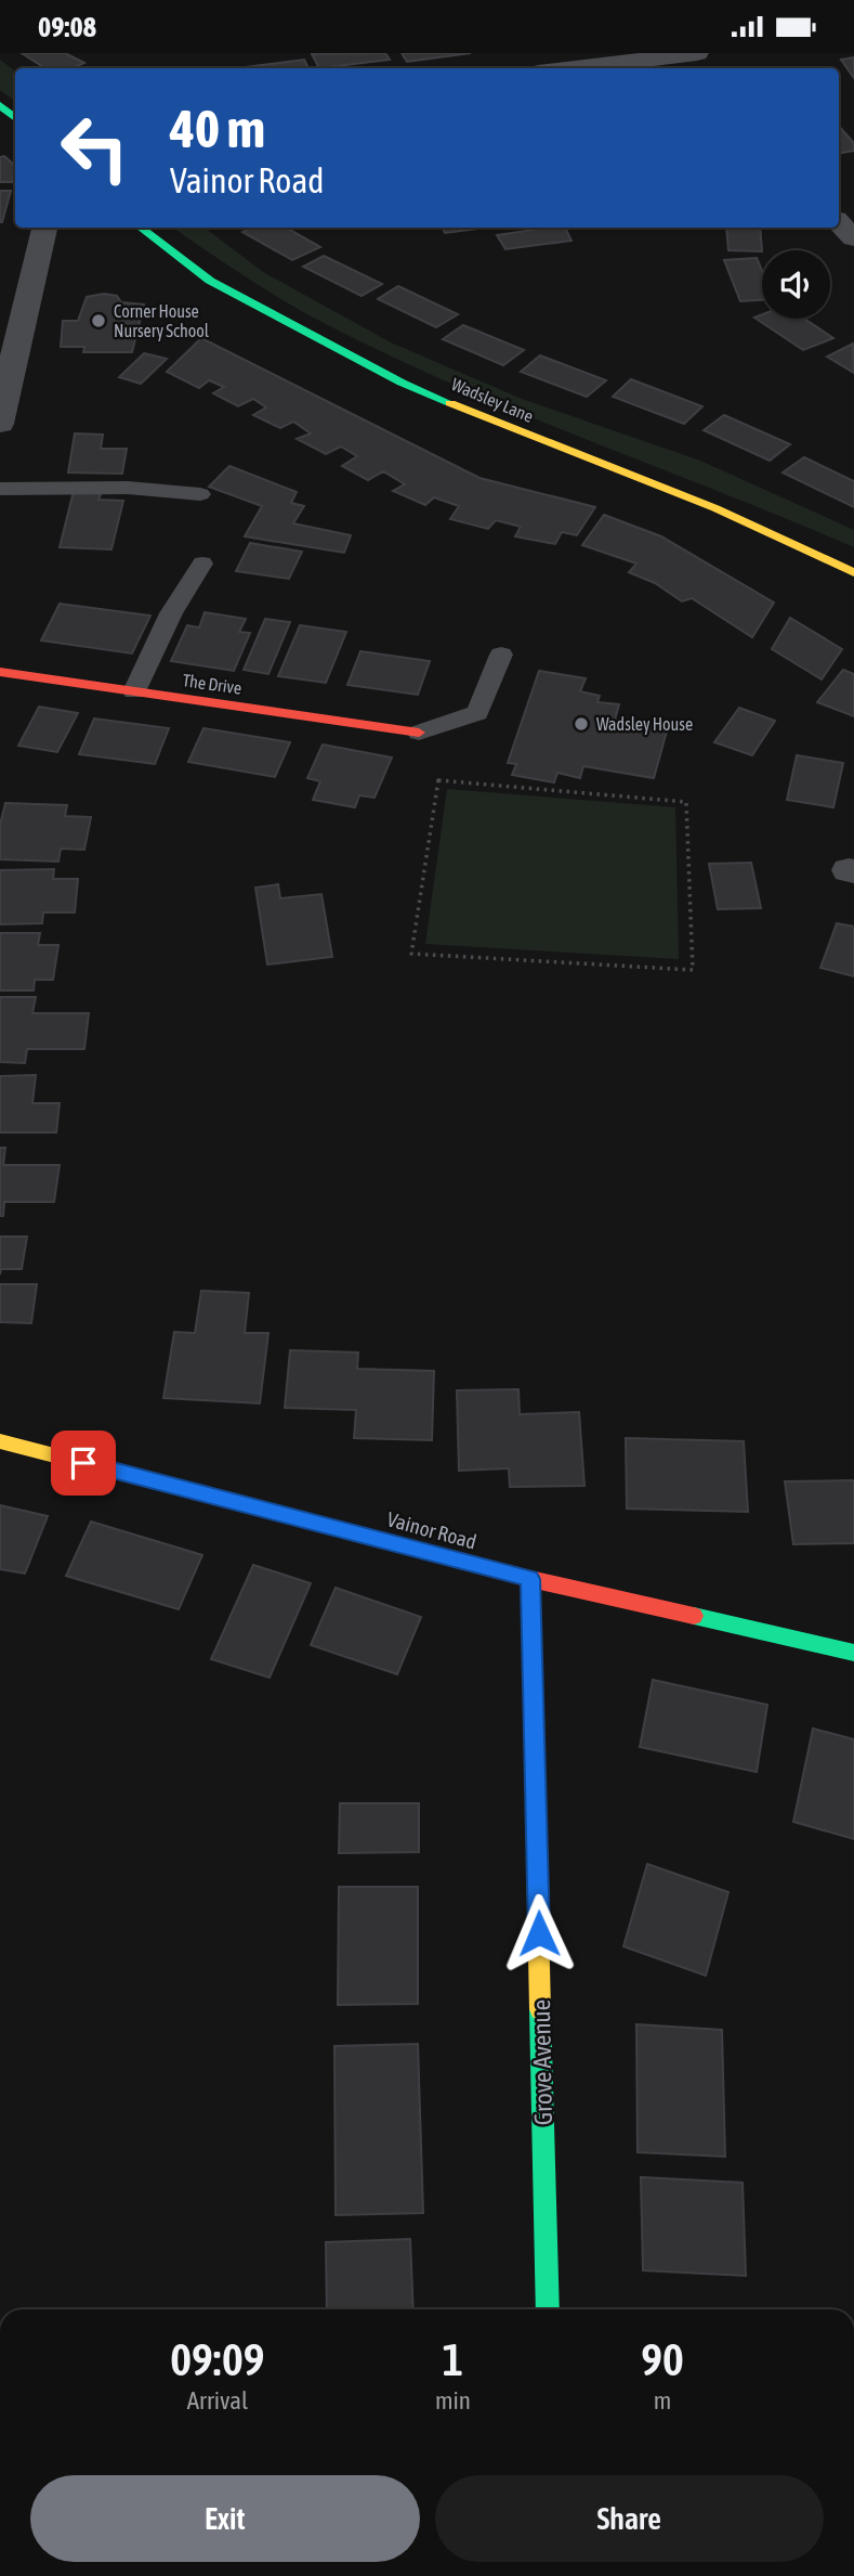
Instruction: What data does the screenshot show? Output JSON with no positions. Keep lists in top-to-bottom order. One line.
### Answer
{"streets":{"street":["Wadsley Lane","The Drive","Vainor Road","Grove Avenue"]},"crossings":[["Vainor Road","Grove Avenue"]],"places":["Corner House Nursery School","Wadsley House"],"page":{"status":"09:08","turn":["40 m","Vainor Road"],"eta":["09:09","Arrival","1","min","90","m"],"buttons":["Exit","Share"]}}
